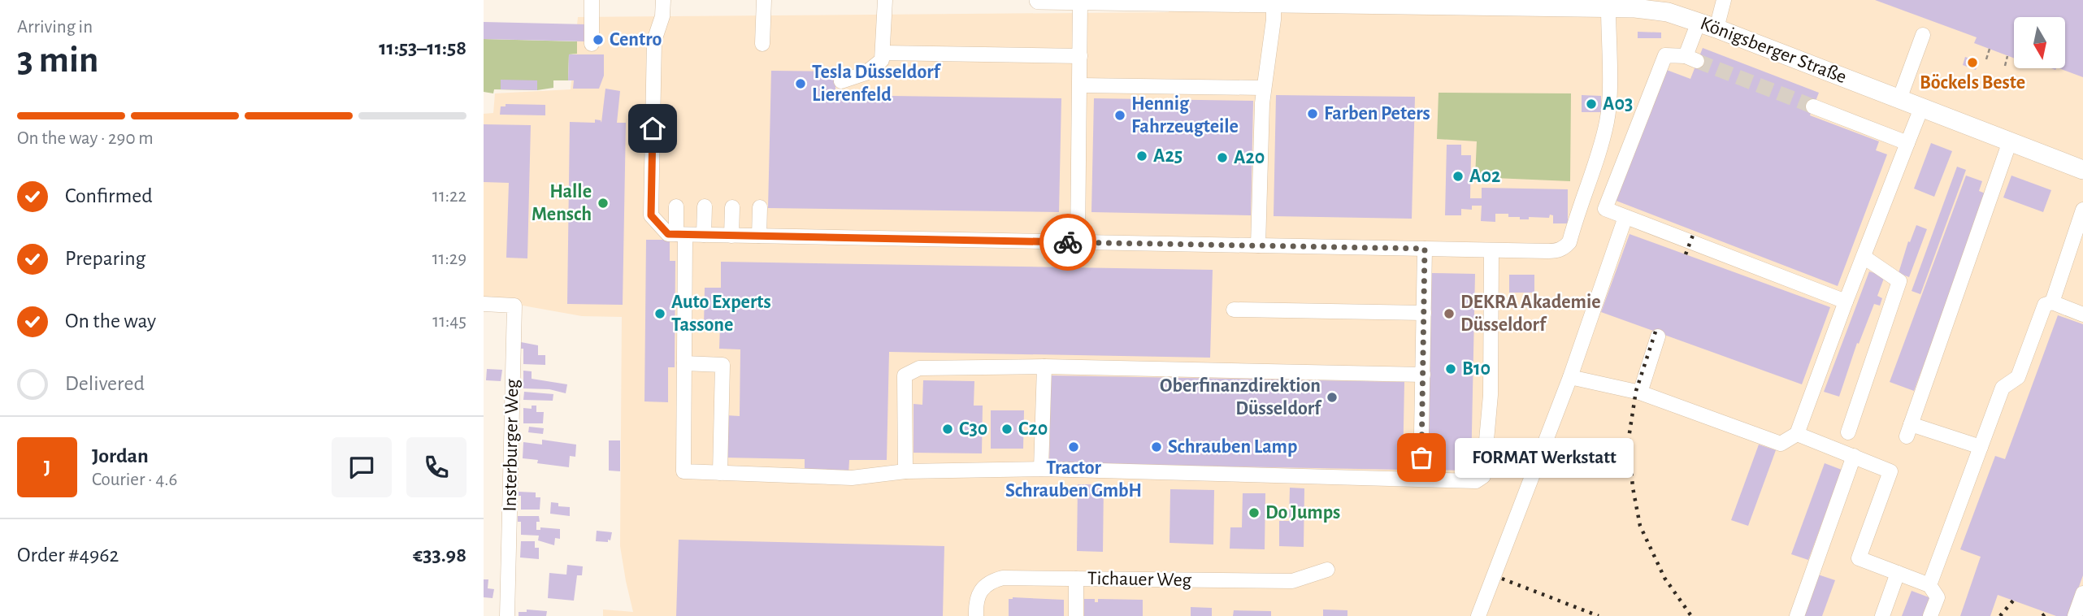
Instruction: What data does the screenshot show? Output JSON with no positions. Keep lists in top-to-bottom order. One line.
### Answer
{"streets":{"main road":["Königsberger Straße"],"street":["Insterburger Weg","Tichauer Weg"]},"places":["Centro","Böckels Beste","Tesla Düsseldorf Lierenfeld","A03","Farben Peters","Hennig Fahrzeugteile","A25","A20","A02","Halle Mensch","Auto Experts Tassone","DEKRA Akademie Düsseldorf","B10","Oberfinanzdirektion Düsseldorf","C30","C20","Tractor Schrauben GmbH","Schrauben Lamp","FORMAT Werkstatt","Do Jumps"],"north":"bottom","page":{"heading":["3 min","Arriving in","11:53–11:58"],"panel":["Jordan","Courier · 4.6","Order #4962","€33.98"],"bar":"On the way · 290 m","list":[["Confirmed","11:22"],["Preparing","11:29"],["On the way","11:45"],"Delivered"],"round":"J","bubble":"FORMAT Werkstatt"}}
